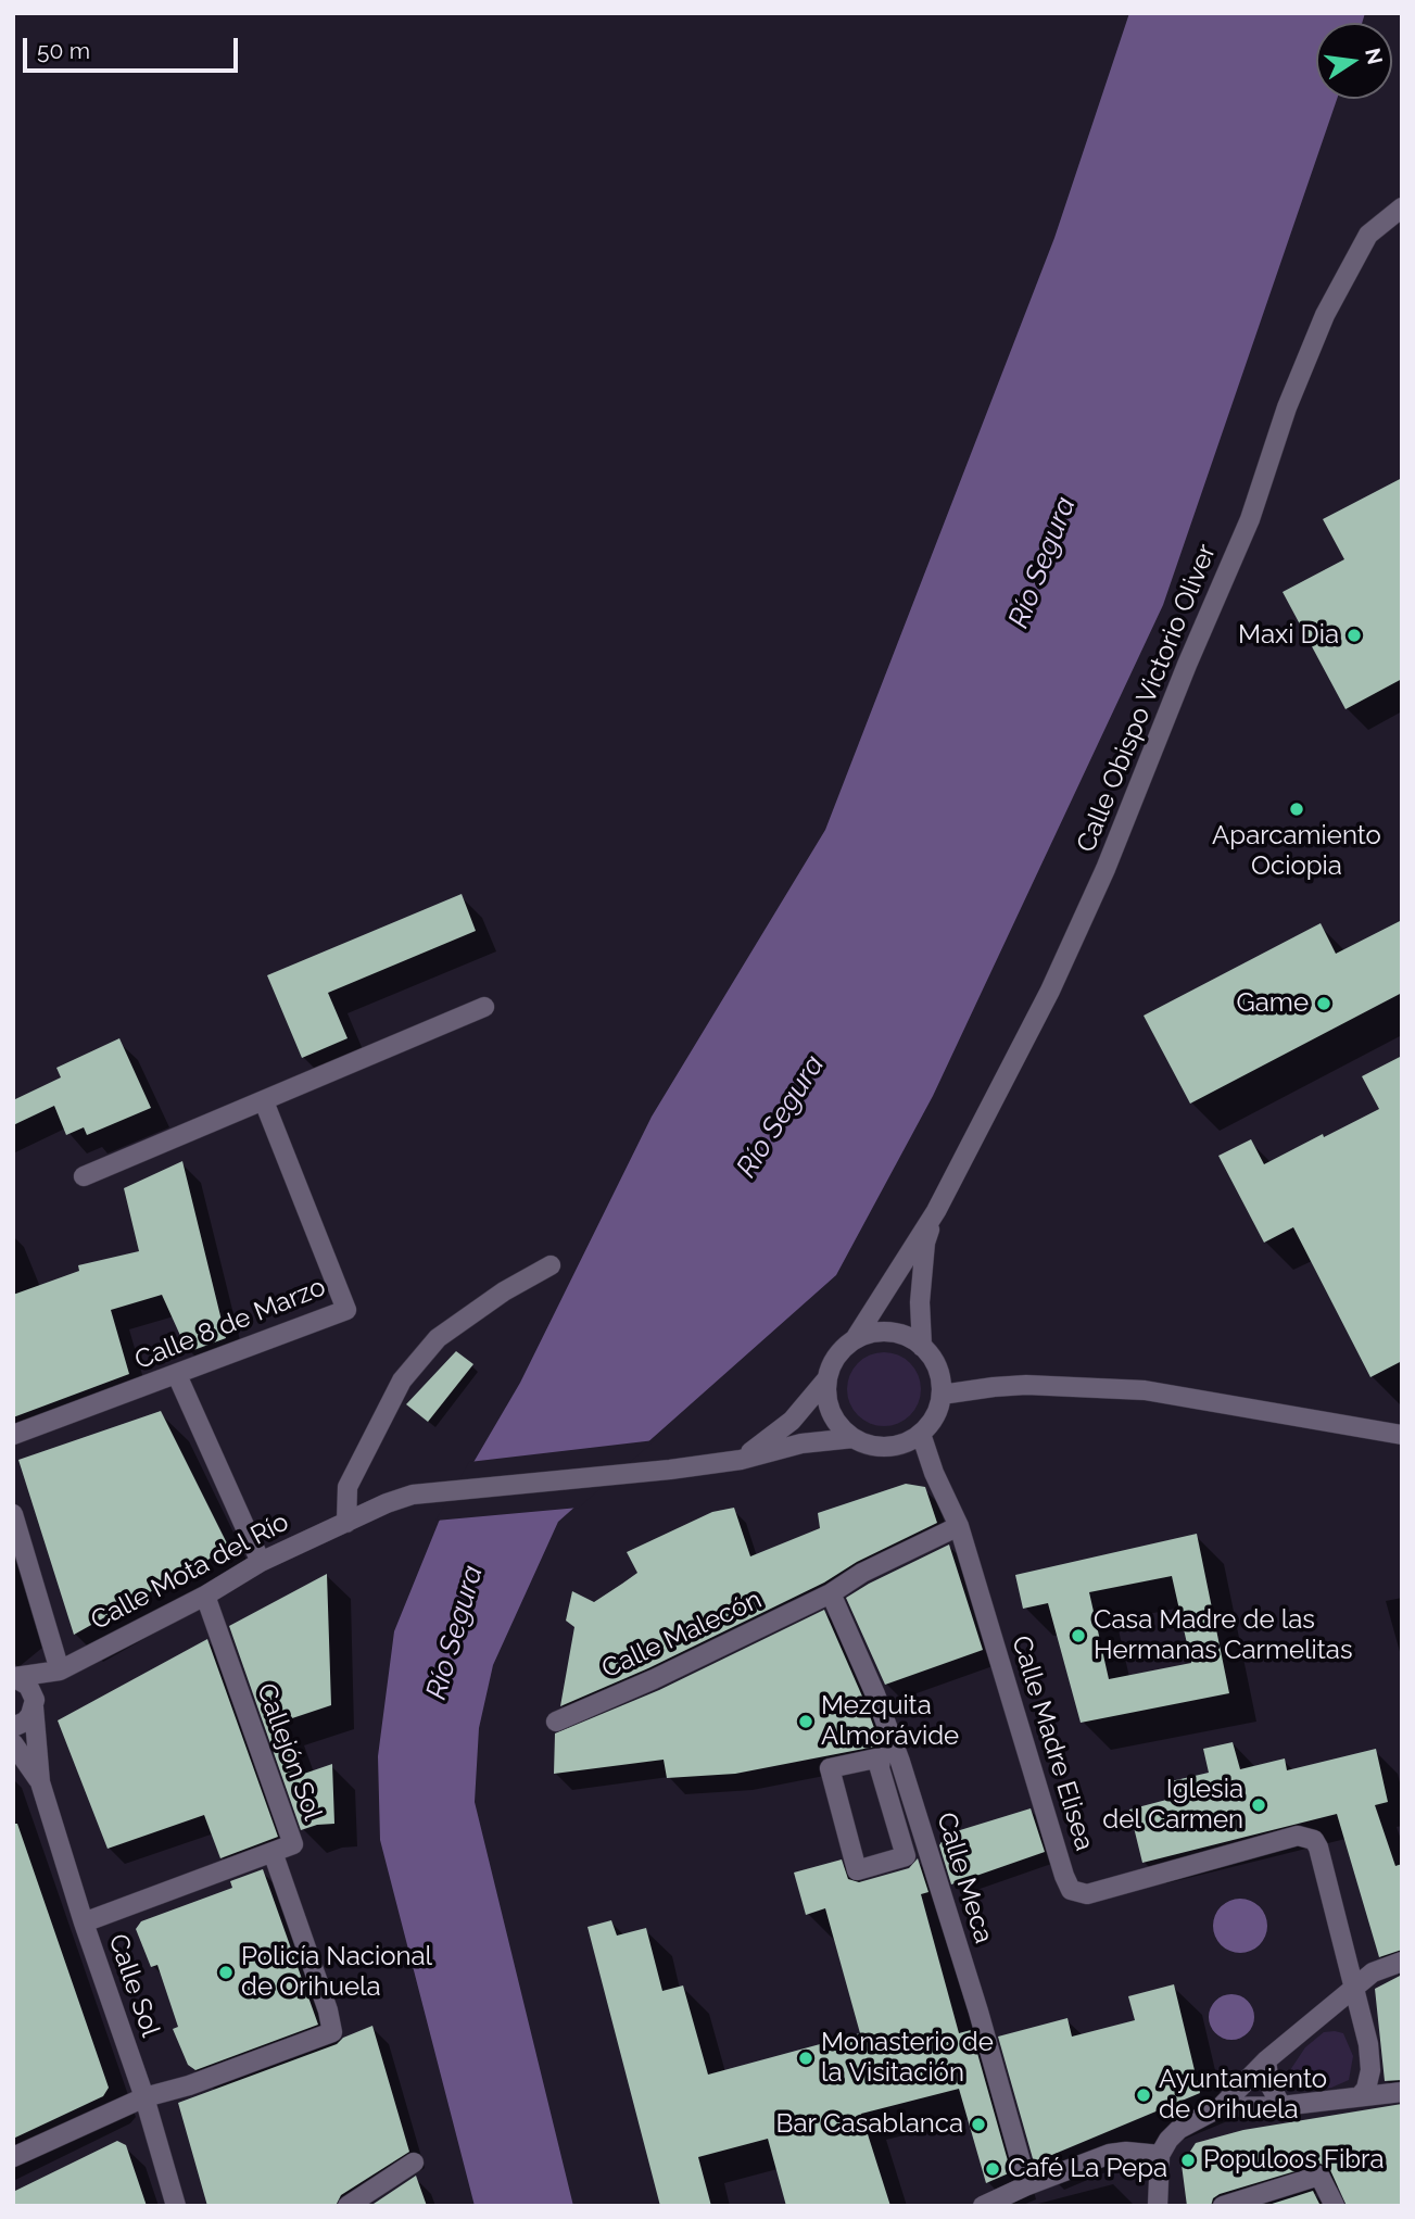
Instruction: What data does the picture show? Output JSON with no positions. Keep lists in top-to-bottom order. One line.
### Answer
{"streets":{"street":["Calle Obispo Victorio Oliver","Calle 8 de Marzo","Calle Mota del Río","Calle Malecón","Calle Madre Elisea","Callejón Sol","Calle Meca","Calle Sol"]},"crossings":[["Calle Obispo Victorio Oliver","Calle Madre Elisea"],["Calle Mota del Río","Callejón Sol"],["Calle Mota del Río","Calle Sol"],["Calle Malecón","Calle Madre Elisea"],["Calle Malecón","Calle Meca"],["Callejón Sol","Calle Sol"]],"water":["Río Segura"],"places":["Maxi Dia","Aparcamiento Ociopia","Game","Casa Madre de las Hermanas Carmelitas","Mezquita Almorávide","Iglesia del Carmen","Policía Nacional de Orihuela","Monasterio de la Visitación","Ayuntamiento de Orihuela","Bar Casablanca","Populoos Fibra","Café La Pepa"],"scale_bar":"50 m","north":"right"}
